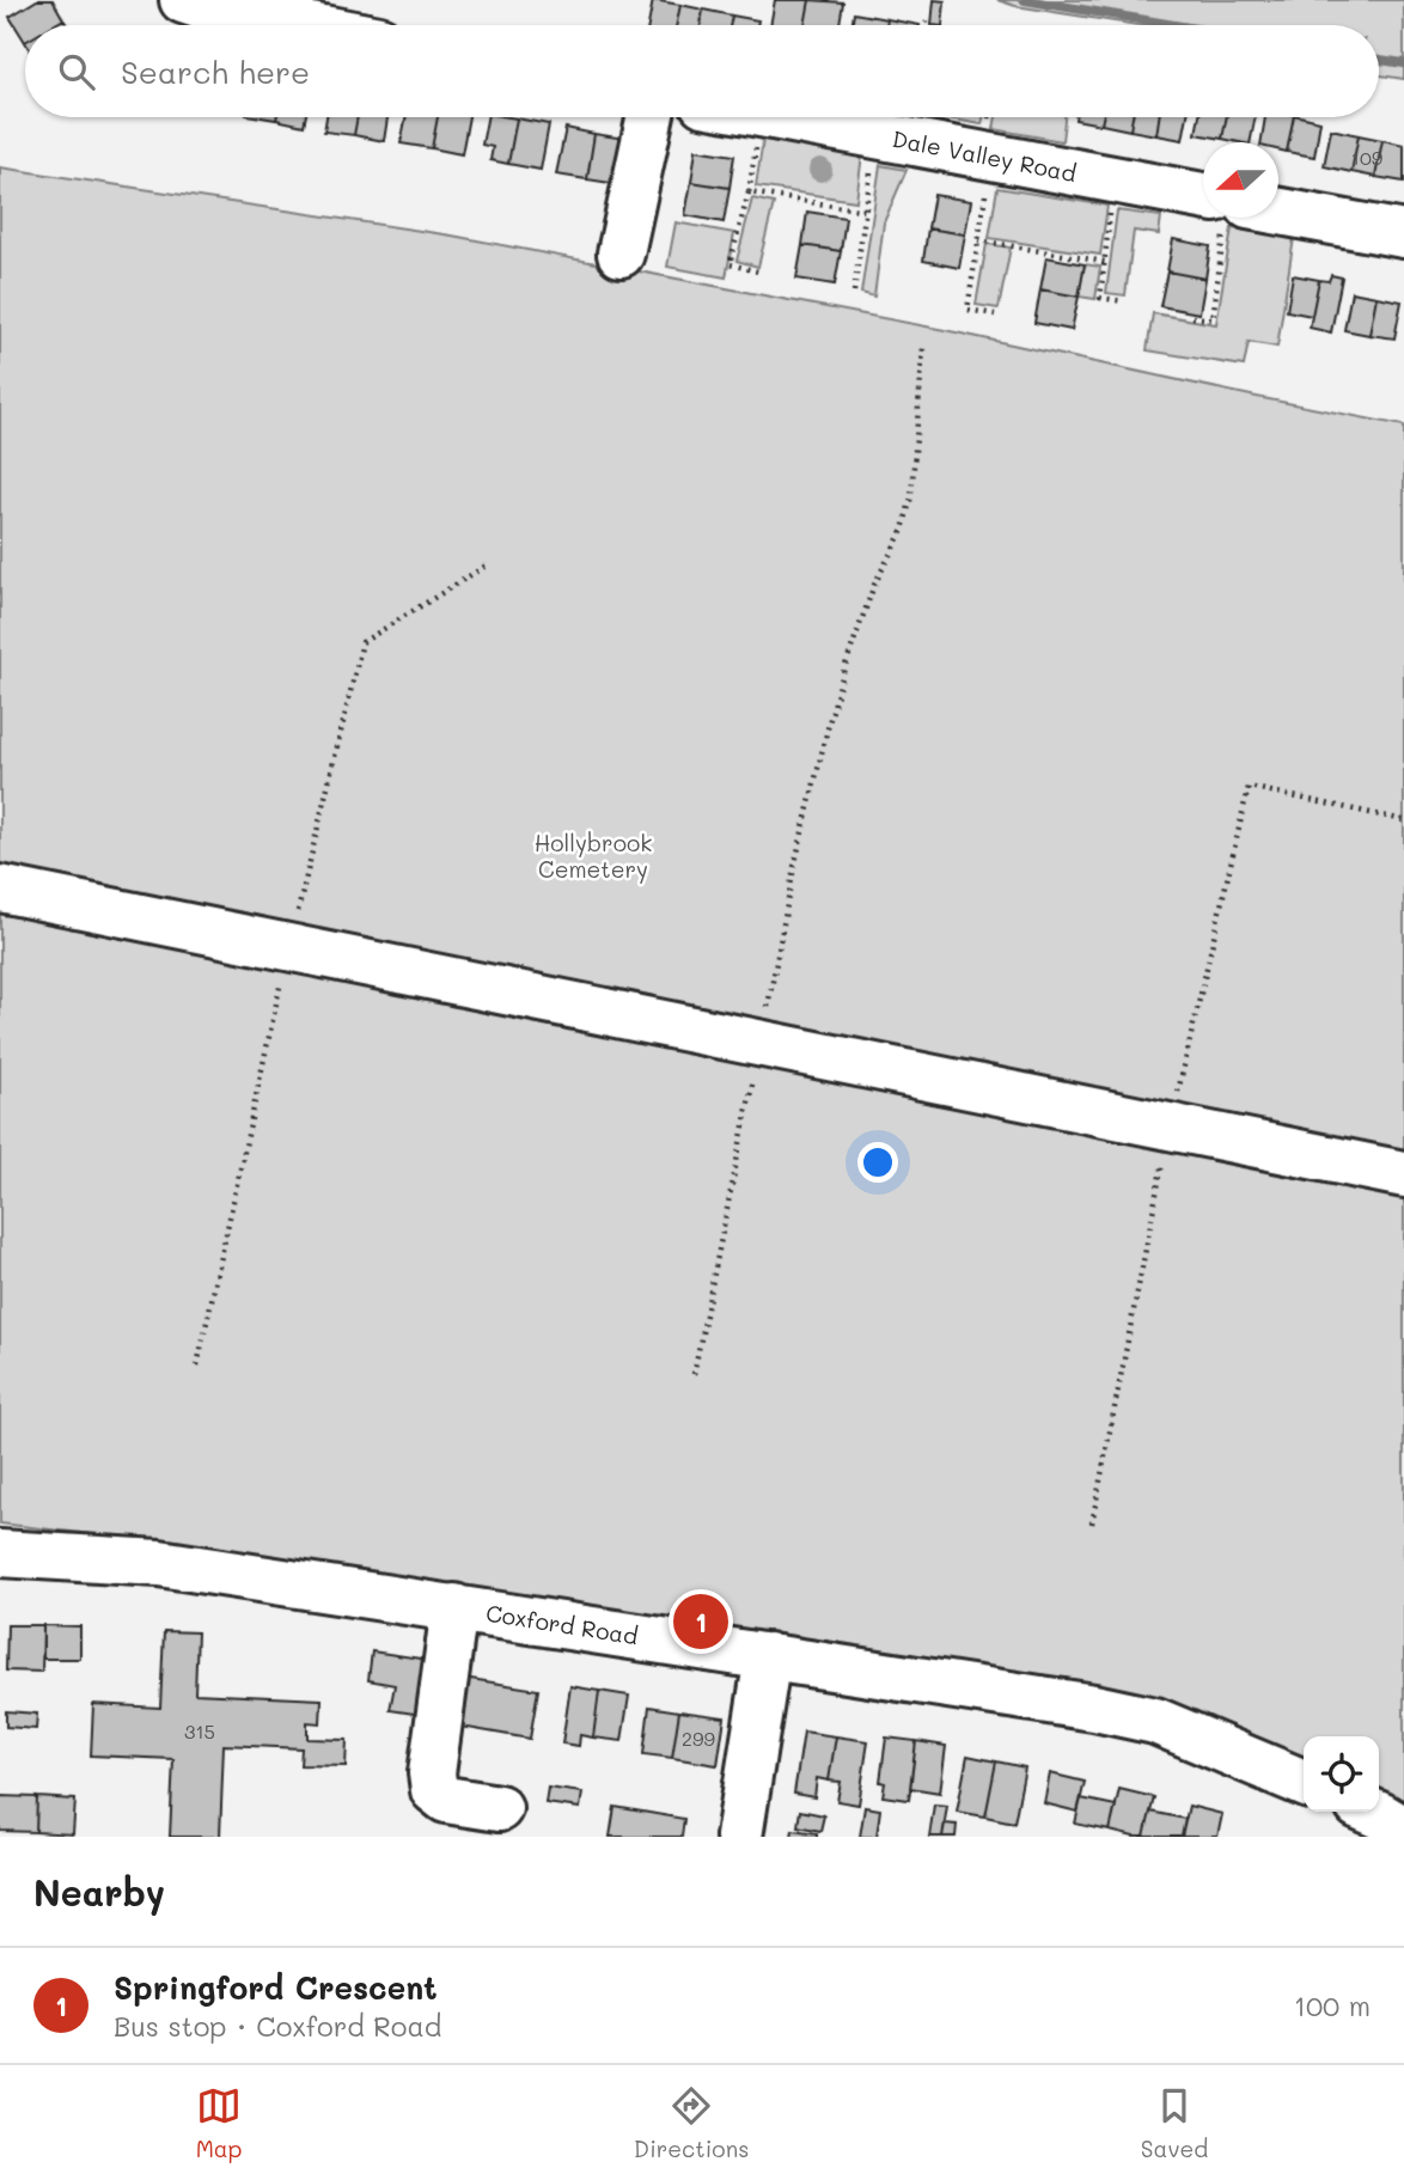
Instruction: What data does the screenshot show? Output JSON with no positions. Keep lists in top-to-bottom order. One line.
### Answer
{"streets":{"street":["Dale Valley Road","Coxford Road"]},"parks":["Hollybrook Cemetery"],"house_numbers":["109","315","299"],"north":"left","page":{"search":"Search here","pins":"1","heading":"Nearby","list":[{"mark":"1","name":"Springford Crescent","note":"Bus stop · Coxford Road","value":"100 m"}],"nav":["Map","Directions","Saved"]}}
